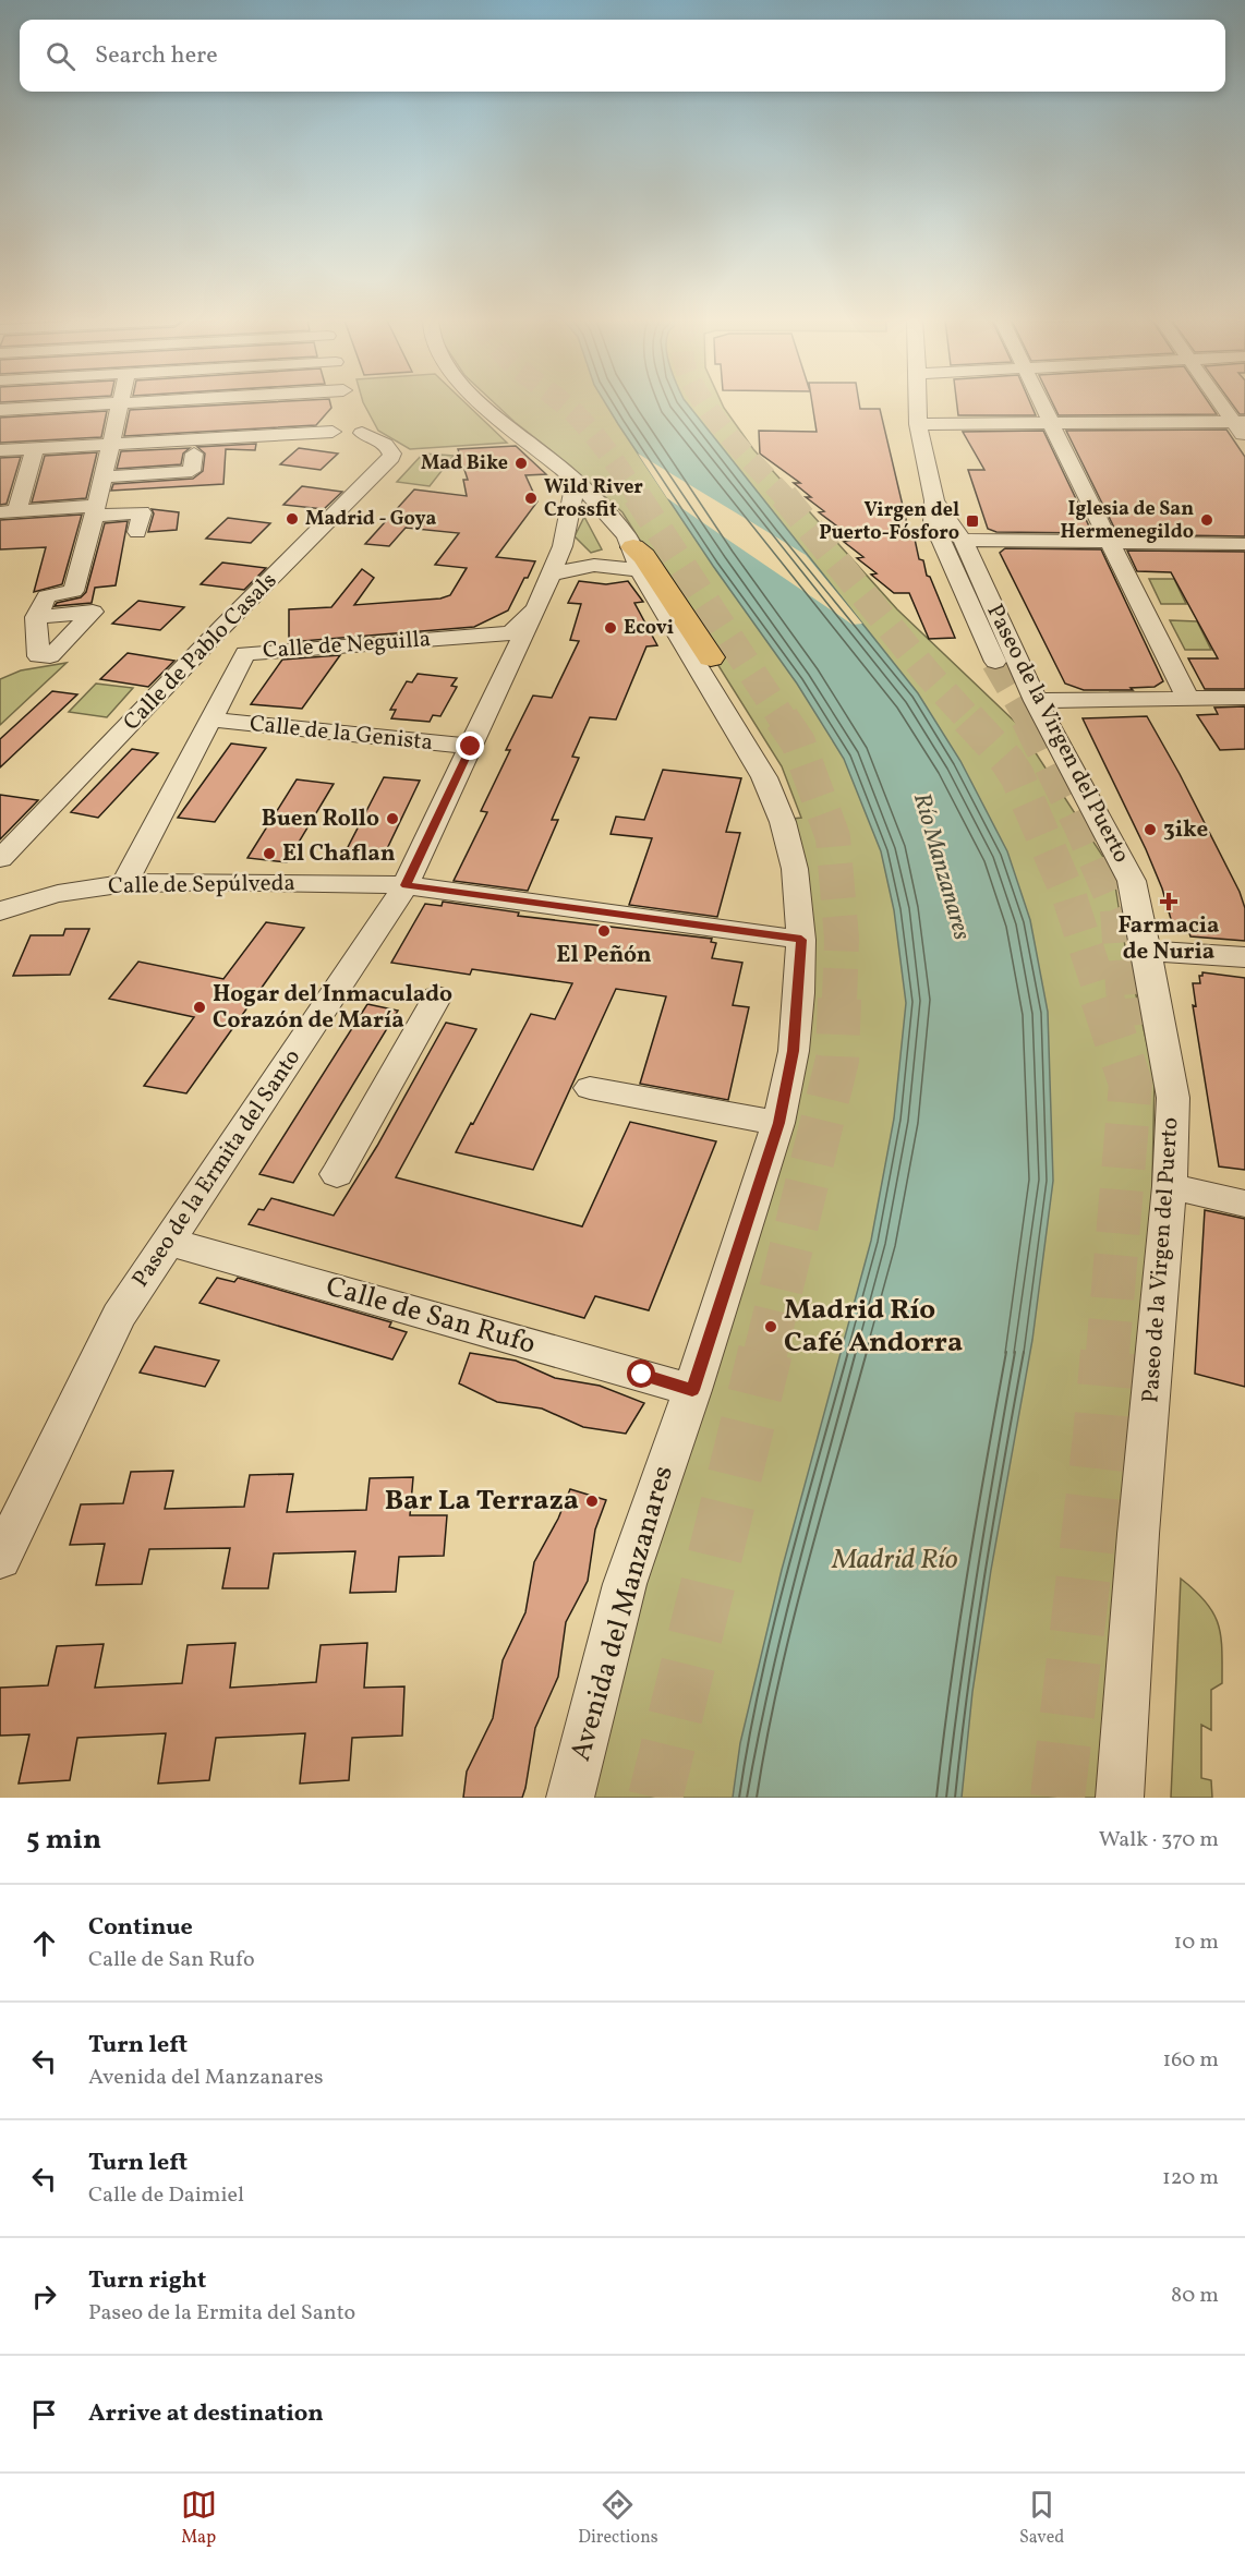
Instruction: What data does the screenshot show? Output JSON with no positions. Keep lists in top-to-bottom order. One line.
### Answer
{"streets":{"street":["Calle de Neguilla","Calle de Pablo Casals","Calle de la Genista","Paseo de la Virgen del Puerto","Calle de Sepúlveda","Paseo de la Ermita del Santo","Calle de San Rufo","Avenida del Manzanares"]},"crossings":[["Calle de Neguilla","Calle de la Genista"],["Calle de Neguilla","Calle de Sepúlveda"],["Calle de Neguilla","Paseo de la Ermita del Santo"],["Calle de la Genista","Paseo de la Ermita del Santo"],["Calle de Sepúlveda","Paseo de la Ermita del Santo"],["Calle de Sepúlveda","Avenida del Manzanares"],["Paseo de la Ermita del Santo","Calle de San Rufo"],["Calle de San Rufo","Avenida del Manzanares"]],"water":["Río Manzanares"],"parks":["Madrid Río"],"places":{"other":["Mad Bike","Wild River Crossfit","Madrid - Goya","Iglesia de San Hermenegildo","Ecovi","Buen Rollo","3ike","El Chaflan","El Peñón","Hogar del Inmaculado Corazón de María","Madrid Río Café Andorra","Bar La Terraza"],"transit":["Virgen del Puerto-Fósforo"],"health":["Farmacia de Nuria"]},"page":{"search":"Search here","heading":["5 min","Walk · 370 m"],"list":[["Continue","Calle de San Rufo","10 m"],["Turn left","Avenida del Manzanares","160 m"],["Turn left","Calle de Daimiel","120 m"],["Turn right","Paseo de la Ermita del Santo","80 m"],"Arrive at destination"],"nav":["Map","Directions","Saved"]}}
